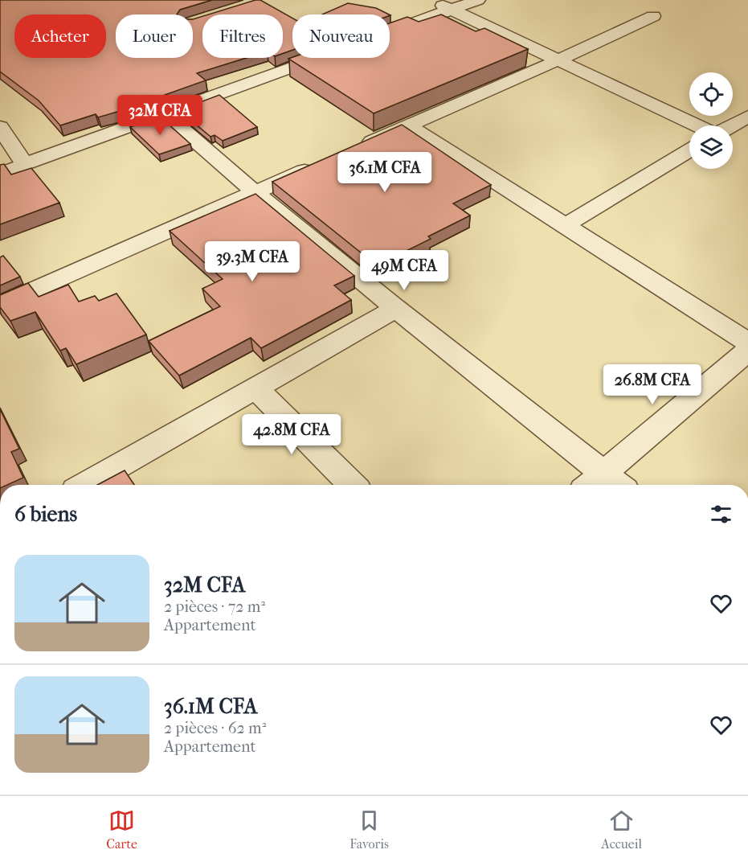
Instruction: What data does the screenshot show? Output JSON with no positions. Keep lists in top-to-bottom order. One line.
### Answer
{"page":{"chip":["Acheter","Louer","Filtres","Nouveau"],"price":["32M CFA","36.1M CFA","39.3M CFA","49M CFA","26.8M CFA","42.8M CFA"],"heading":"6 biens","list":[{"name":"32M CFA","note":"2 pièces · 72 m² · Appartement"},{"name":"36.1M CFA","note":"2 pièces · 62 m² · Appartement"}],"tabs":["Carte","Favoris","Accueil"]}}
